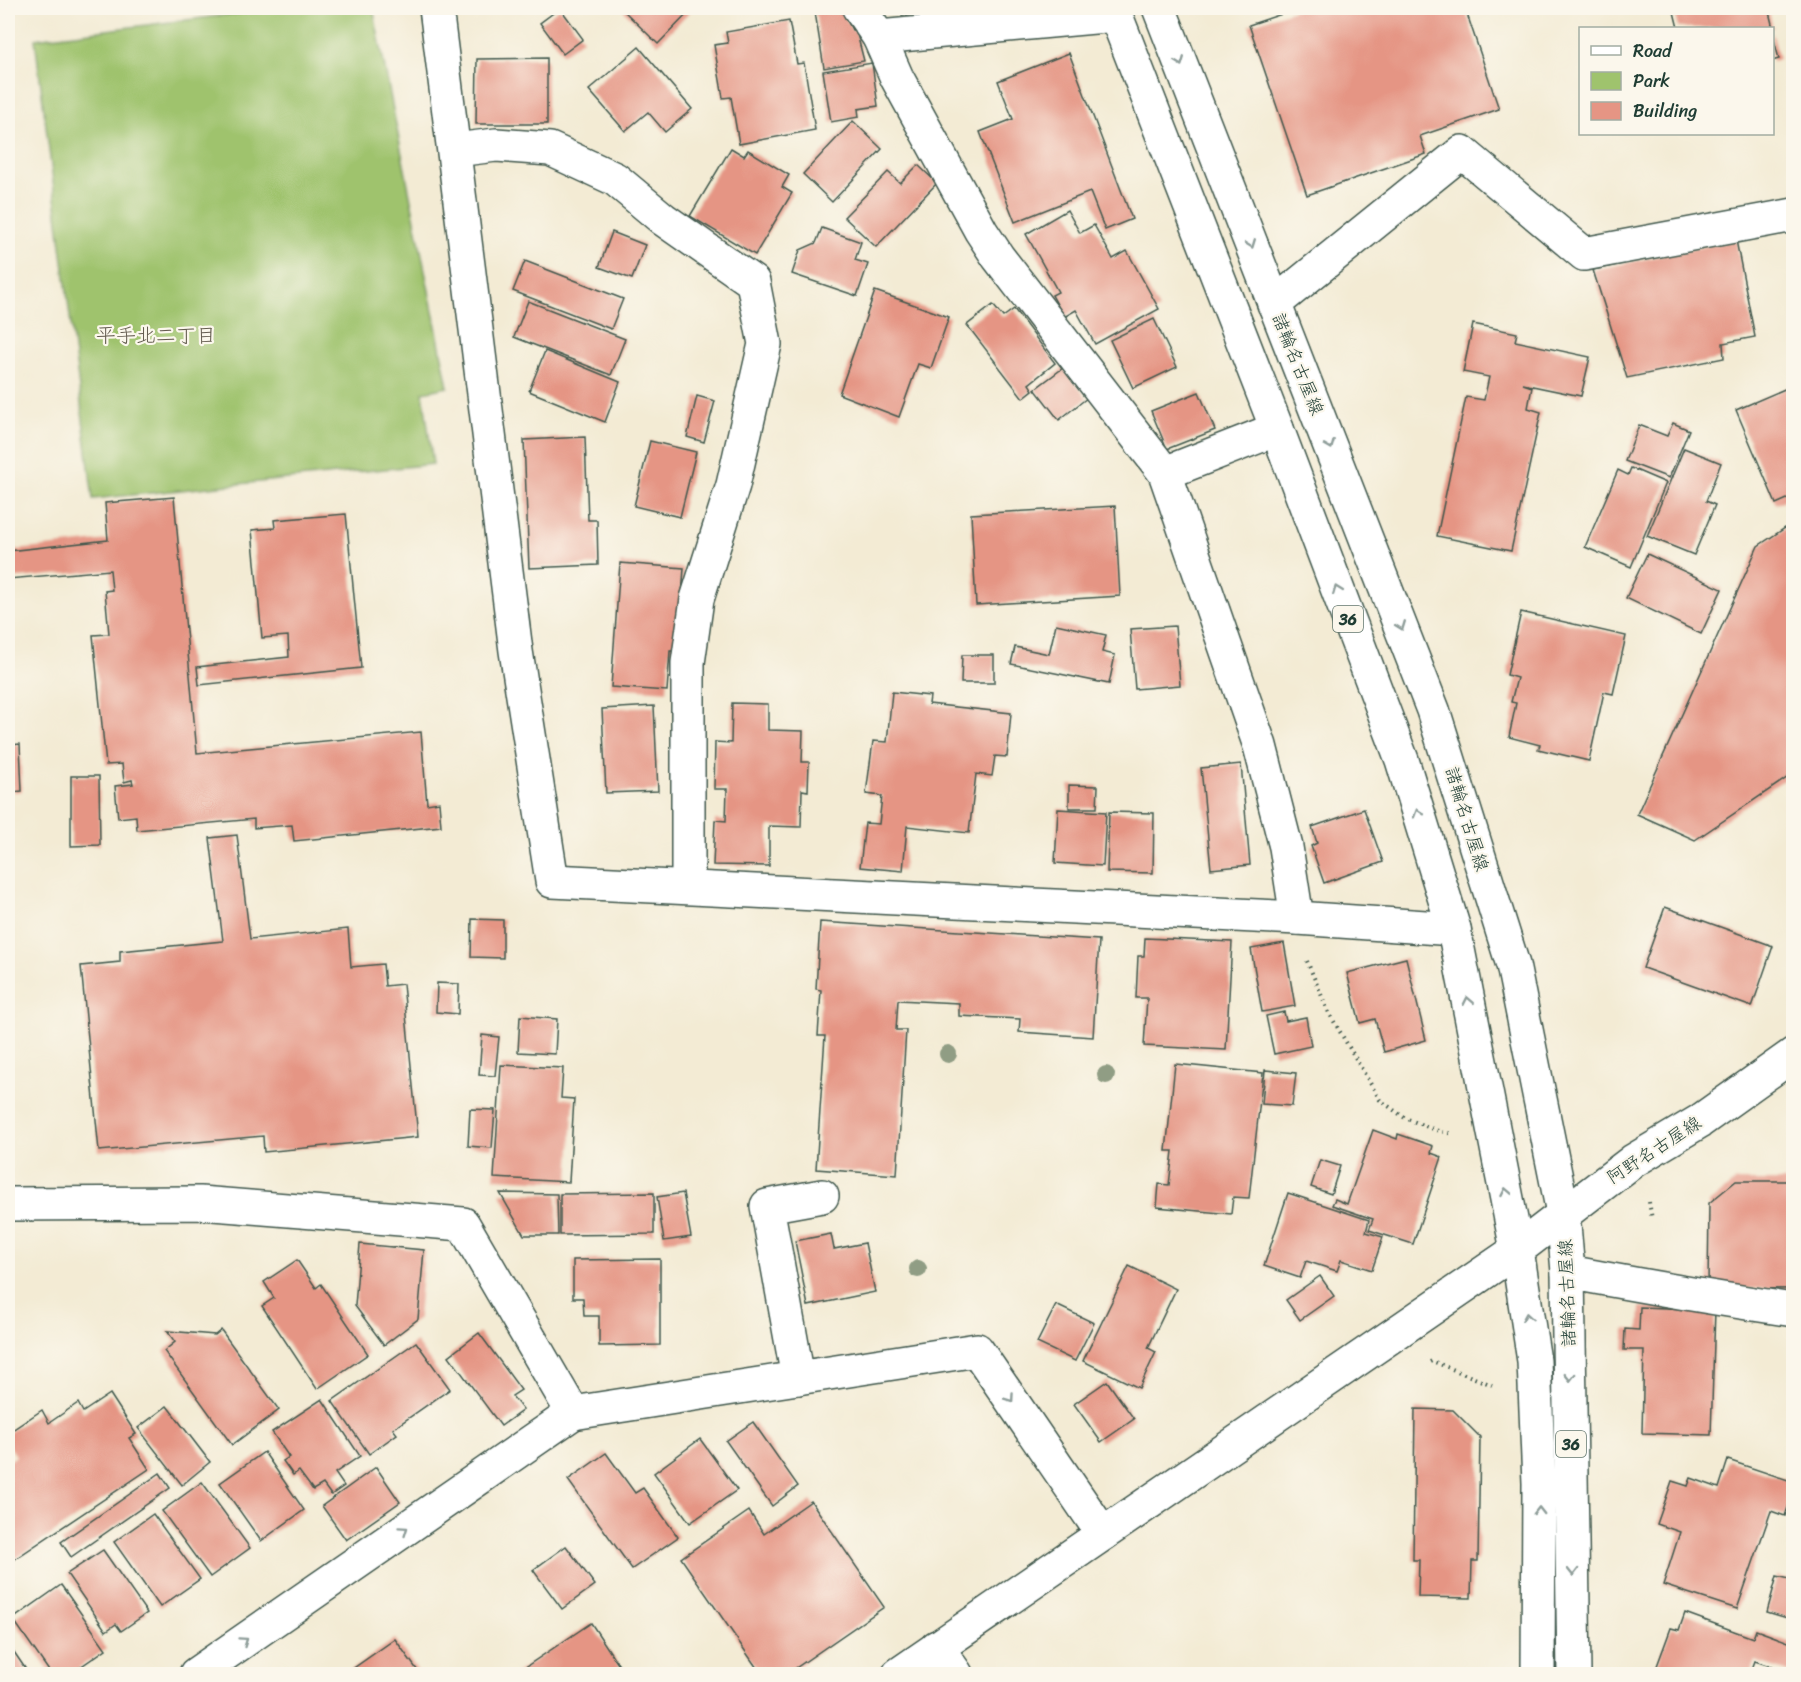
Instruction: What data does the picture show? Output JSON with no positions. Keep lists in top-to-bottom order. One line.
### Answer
{"streets":{"street":["諸輪名古屋線","36","阿野名古屋線"]},"crossings":[["諸輪名古屋線","阿野名古屋線"]],"districts":["平手北二丁目"],"legend":["Road","Park","Building"]}
